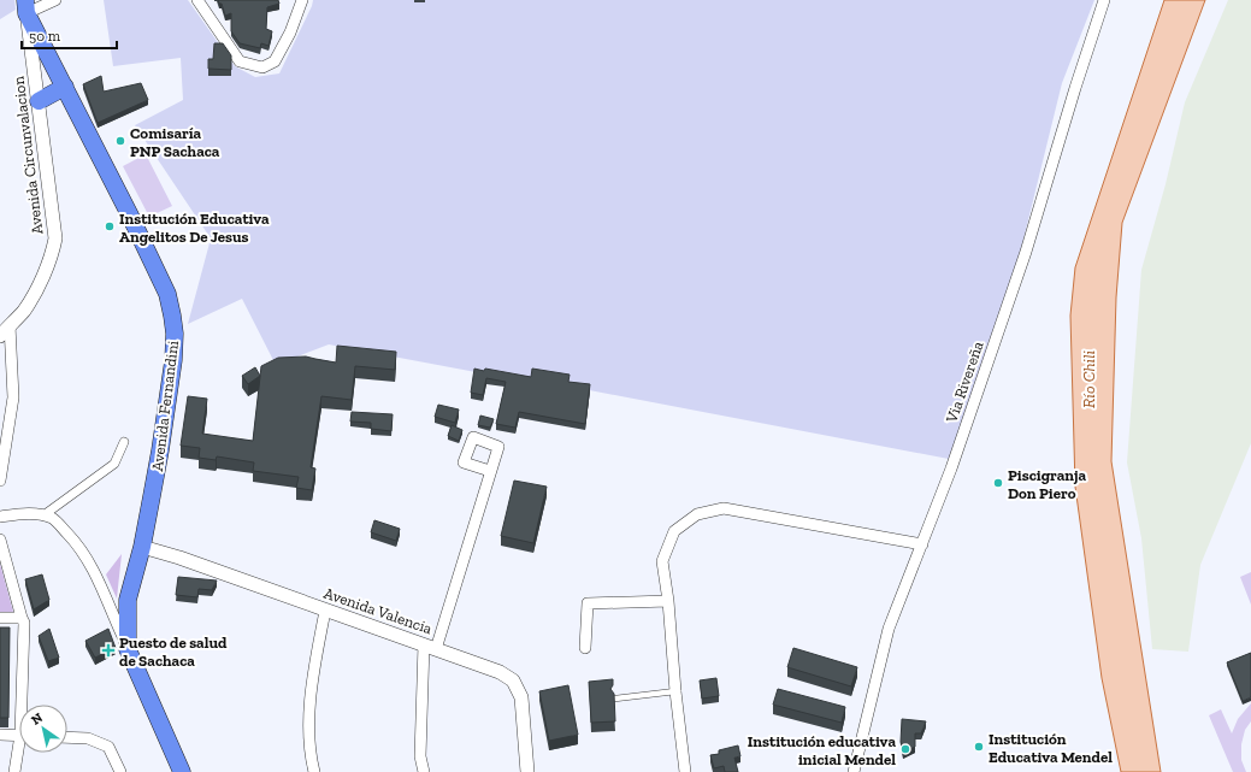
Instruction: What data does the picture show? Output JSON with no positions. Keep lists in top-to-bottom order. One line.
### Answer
{"streets":{"main road":["Avenida Fernandini"],"street":["Avenida Circunvalacion","Via Rivereña","Avenida Valencia"]},"crossings":[["Avenida Circunvalacion","Avenida Fernandini"],["Avenida Fernandini","Avenida Valencia"]],"water":["Río Chili"],"places":{"other":["Comisaría PNP Sachaca","Institución Educativa Angelitos De Jesus","Piscigranja Don Piero","Institución Educativa Mendel","Institución educativa inicial Mendel"],"health":["Puesto de salud de Sachaca"]},"scale_bar":"50 m","north":"top left"}
